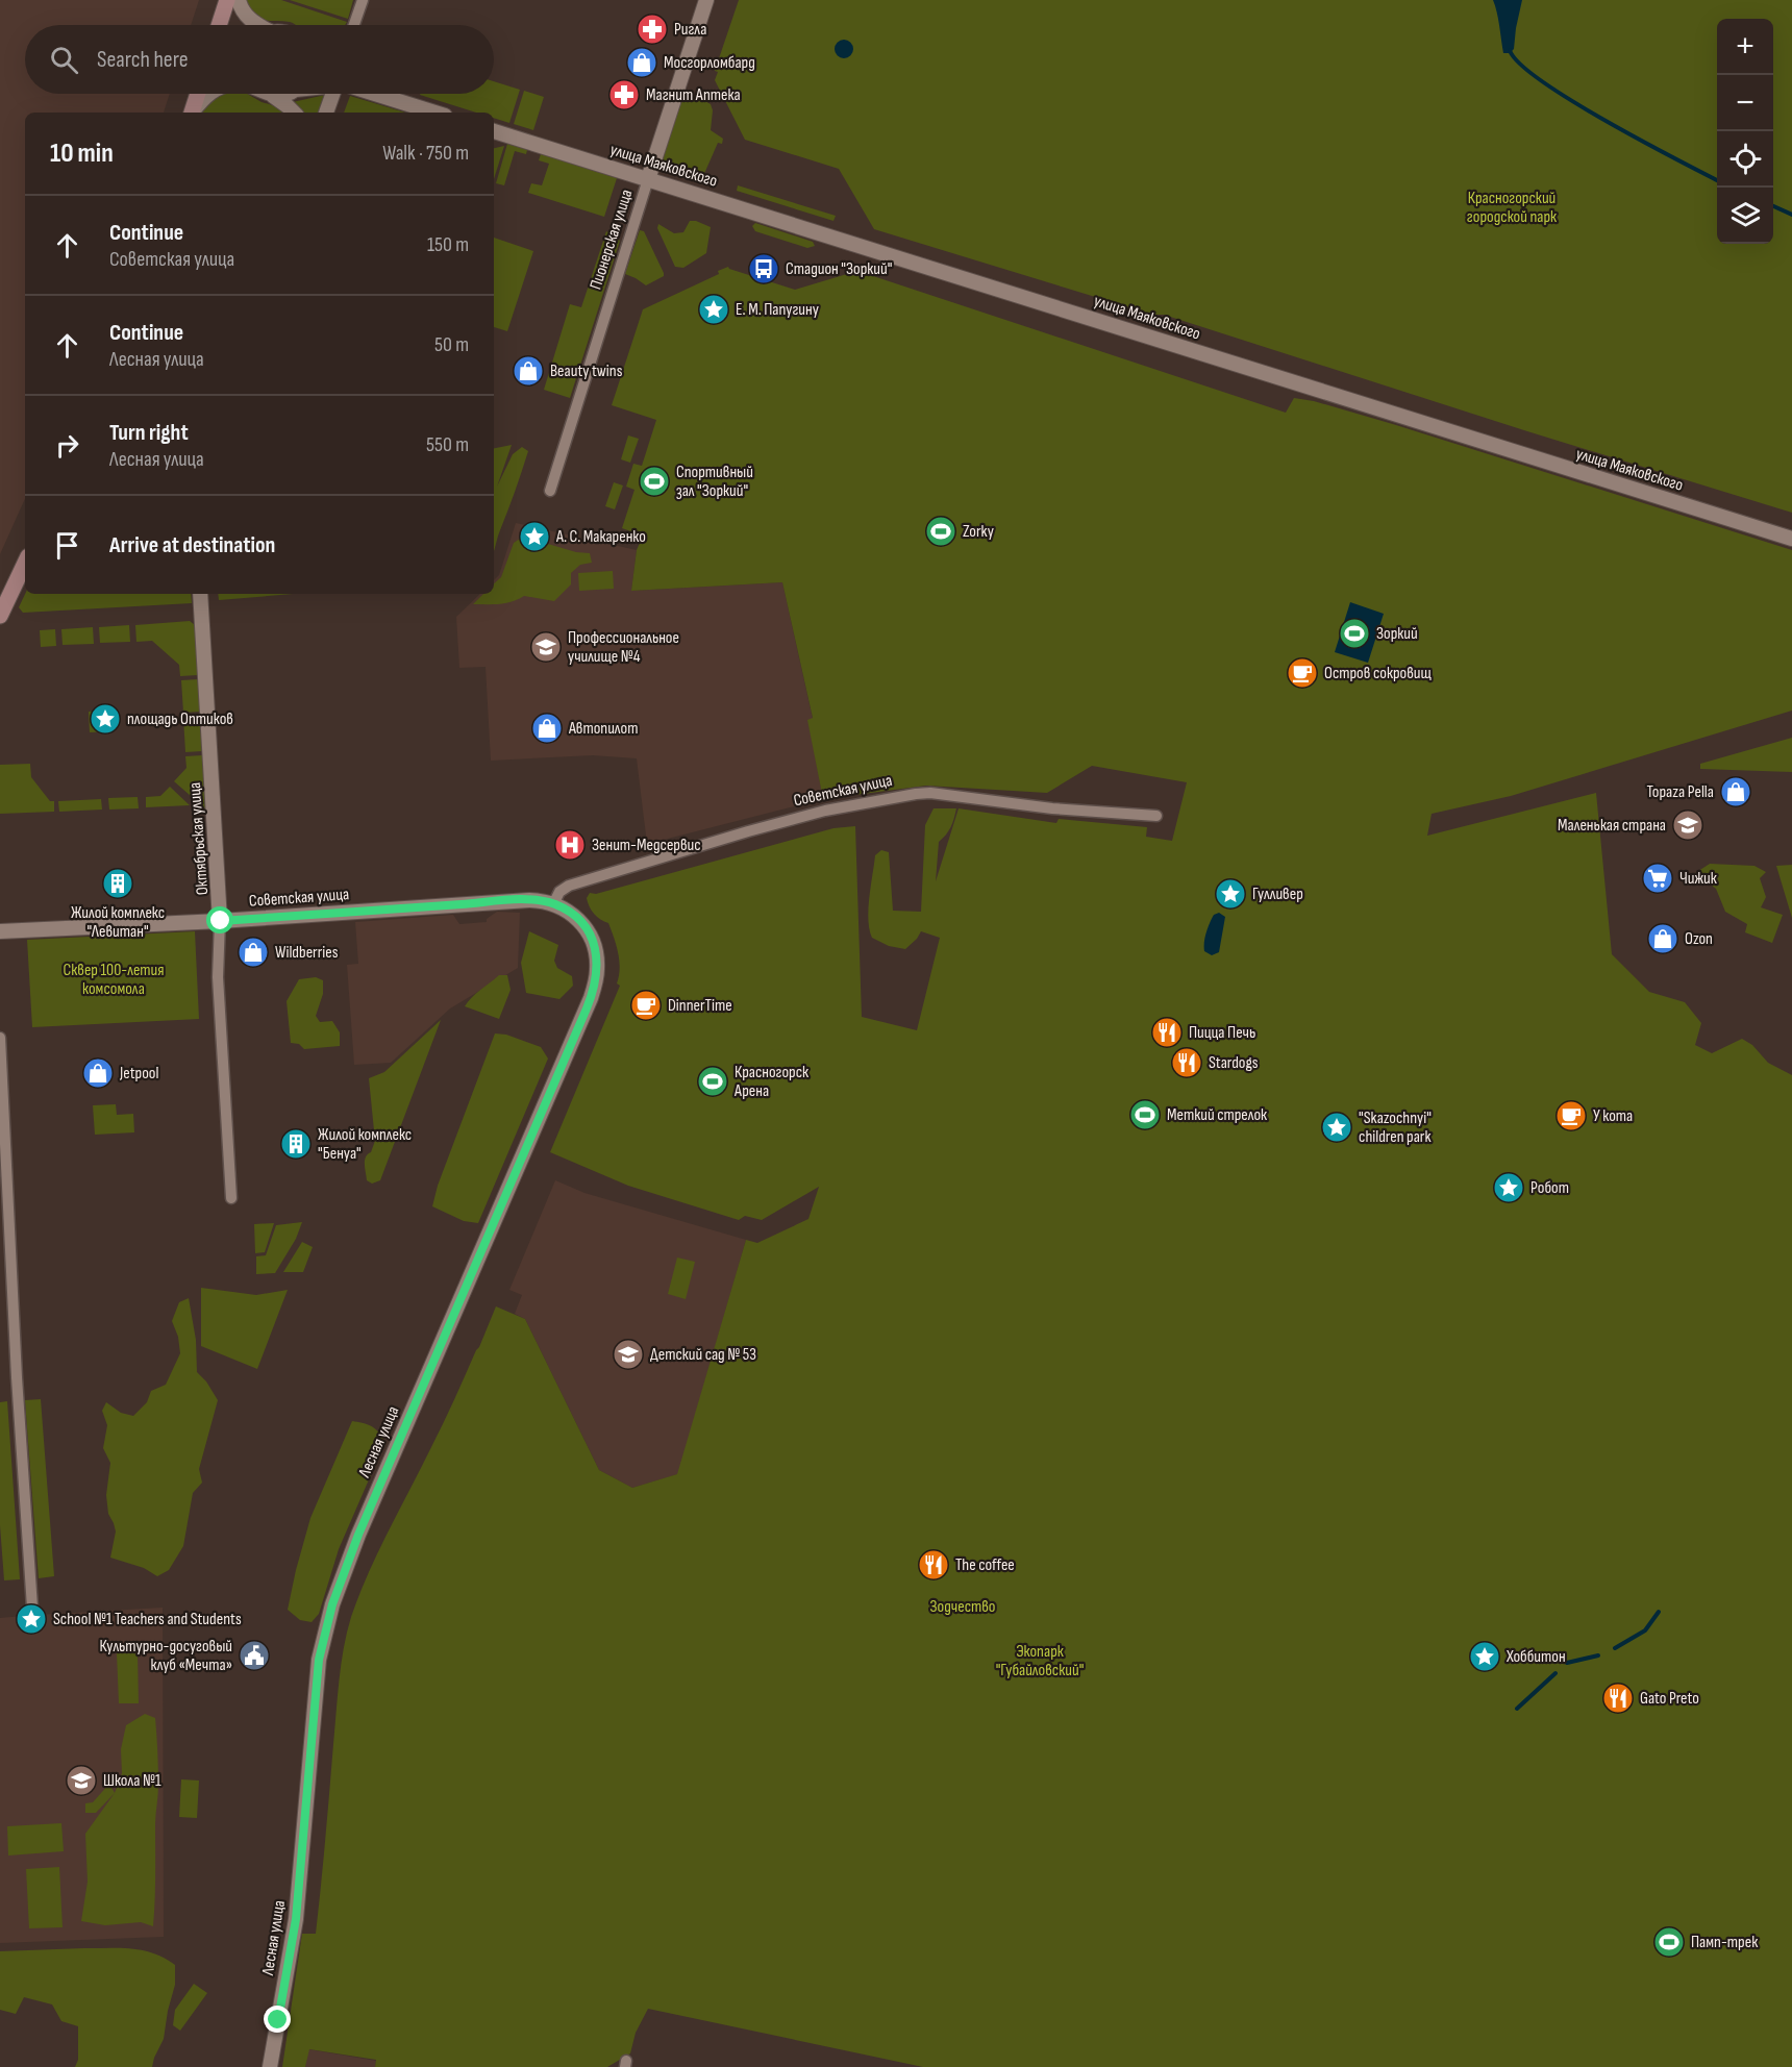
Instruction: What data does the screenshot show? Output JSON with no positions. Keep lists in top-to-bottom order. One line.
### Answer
{"streets":{"street":["улица Маяковского","Пионерская улица","Советская улица","Октябрьская улица","Лесная улица"]},"crossings":[["улица Маяковского","Пионерская улица"],["Советская улица","Октябрьская улица"],["Советская улица","Лесная улица"]],"parks":["Красногорский городской парк","Сквер 100-летия комсомола","Зодчество","Экопарк \"Губайловский\""],"places":{"pharmacy":["Ригла","Магнит Аптека"],"shop":["Мосгорломбард","Beauty twins","Автопилот","Topaza Pella","Ozon","Wildberries","Jetpool"],"bus stop":["Стадион \"Зоркий\""],"place":["Е. М. Папугину","А. С. Макаренко","площадь Оптиков","Гулливер","\"Skazochnyi\" children park","Робот","School №1 Teachers and Students","Хоббитон"],"sports":["Спортивный зал \"Зоркий\"","Zorky","Зоркий","Красногорск Арена","Меткий стрелок","Памп-трек"],"school or university":["Профессиональное училище №4","Маленькая страна","Детский сад № 53","Школа №1"],"cafe":["Остров сокровищ","DinnerTime","У кота"],"hospital":["Зенит-Медсервис"],"supermarket":["Чижик"],"building":["Жилой комплекс \"Левитан\"","Жилой комплекс \"Бенуа\""],"restaurant":["Пицца Печь","Stardogs","The coffee","Gato Preto"],"public building":["Культурно-досуговый клуб «Мечта»"]},"page":{"map_buttons":["+","−"],"search":"Search here","heading":["10 min","Walk · 750 m"],"list":[["Continue","Советская улица","150 m"],["Continue","Лесная улица","50 m"],["Turn right","Лесная улица","550 m"],"Arrive at destination"]}}
